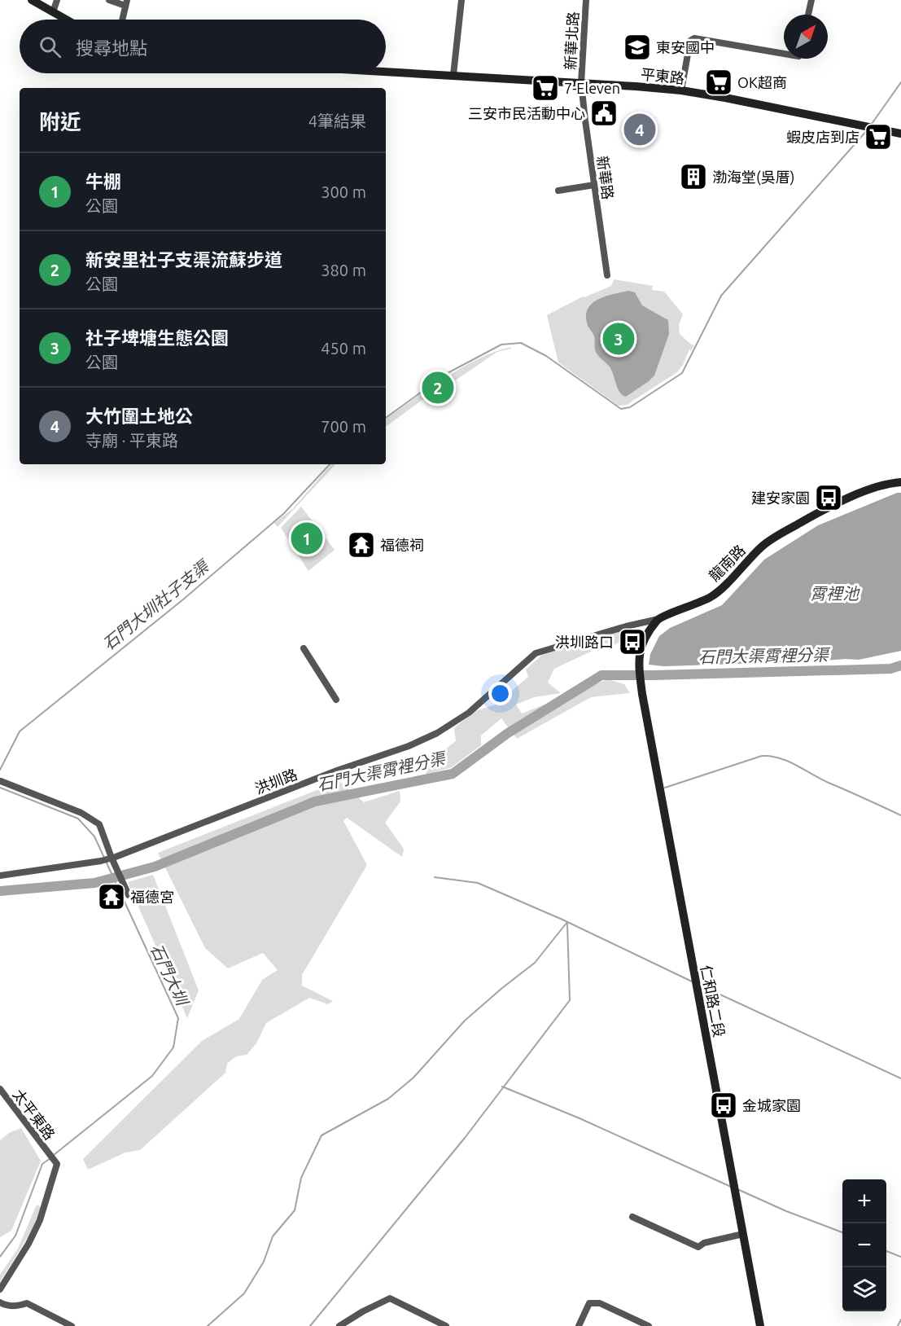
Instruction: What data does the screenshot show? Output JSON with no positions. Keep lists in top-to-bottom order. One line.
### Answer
{"streets":{"main road":["平東路","龍南路","仁和路二段"],"street":["新華北路","新華路","洪圳路","太平東路"]},"crossings":[["新華北路","平東路"],["新華北路","新華路"],["平東路","新華路"],["龍南路","洪圳路"],["龍南路","仁和路二段"]],"water":["霄裡池","石門大圳社子支渠","石門大渠霄裡分渠","石門大圳"],"places":{"school or university":["東安國中"],"supermarket":["OK超商","7-Eleven","蝦皮店到店"],"public building":["三安市民活動中心"],"building":["渤海堂(吳厝)"],"bus stop":["建安家園","洪圳路口","金城家園"],"temple":["福德祠","福德宮"]},"north":"top right","page":{"search":"搜尋地點","heading":["附近","4筆結果"],"pins":["4","3","2","1"],"list":[{"mark":"1","name":"牛棚","note":"公園","value":"300 m"},{"mark":"2","name":"新安里社子支渠流蘇步道","note":"公園","value":"380 m"},{"mark":"3","name":"社子埤塘生態公園","note":"公園","value":"450 m"},{"mark":"4","name":"大竹圍土地公","note":"寺廟 · 平東路","value":"700 m"}],"map_buttons":["+","−"]}}
